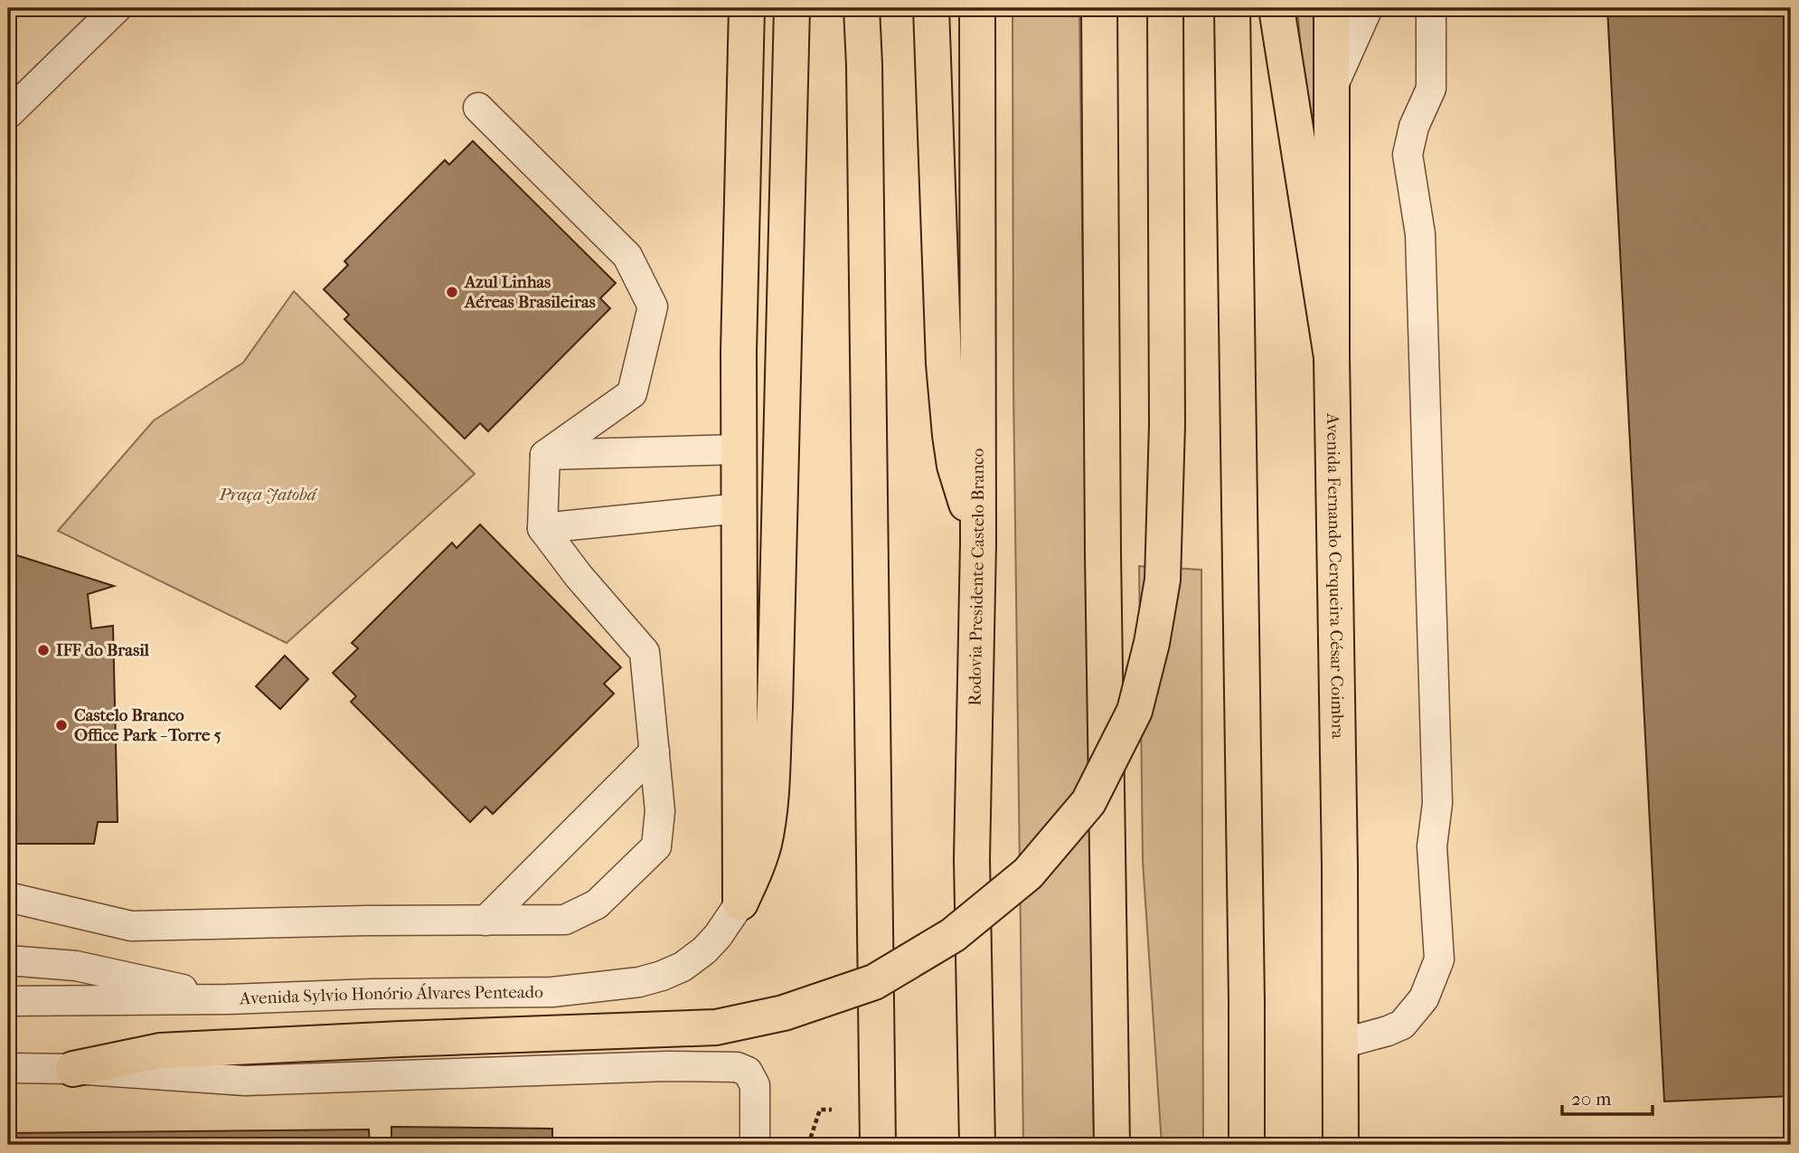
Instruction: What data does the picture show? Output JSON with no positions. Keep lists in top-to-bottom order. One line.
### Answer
{"streets":{"main road":["Rodovia Presidente Castelo Branco","Avenida Fernando Cerqueira César Coimbra"],"street":["Avenida Sylvio Honório Álvares Penteado"]},"parks":["Praça Jatobá"],"places":["Azul Linhas Aéreas Brasileiras","IFF do Brasil","Castelo Branco Office Park - Torre 5"],"scale_bar":"20 m"}
